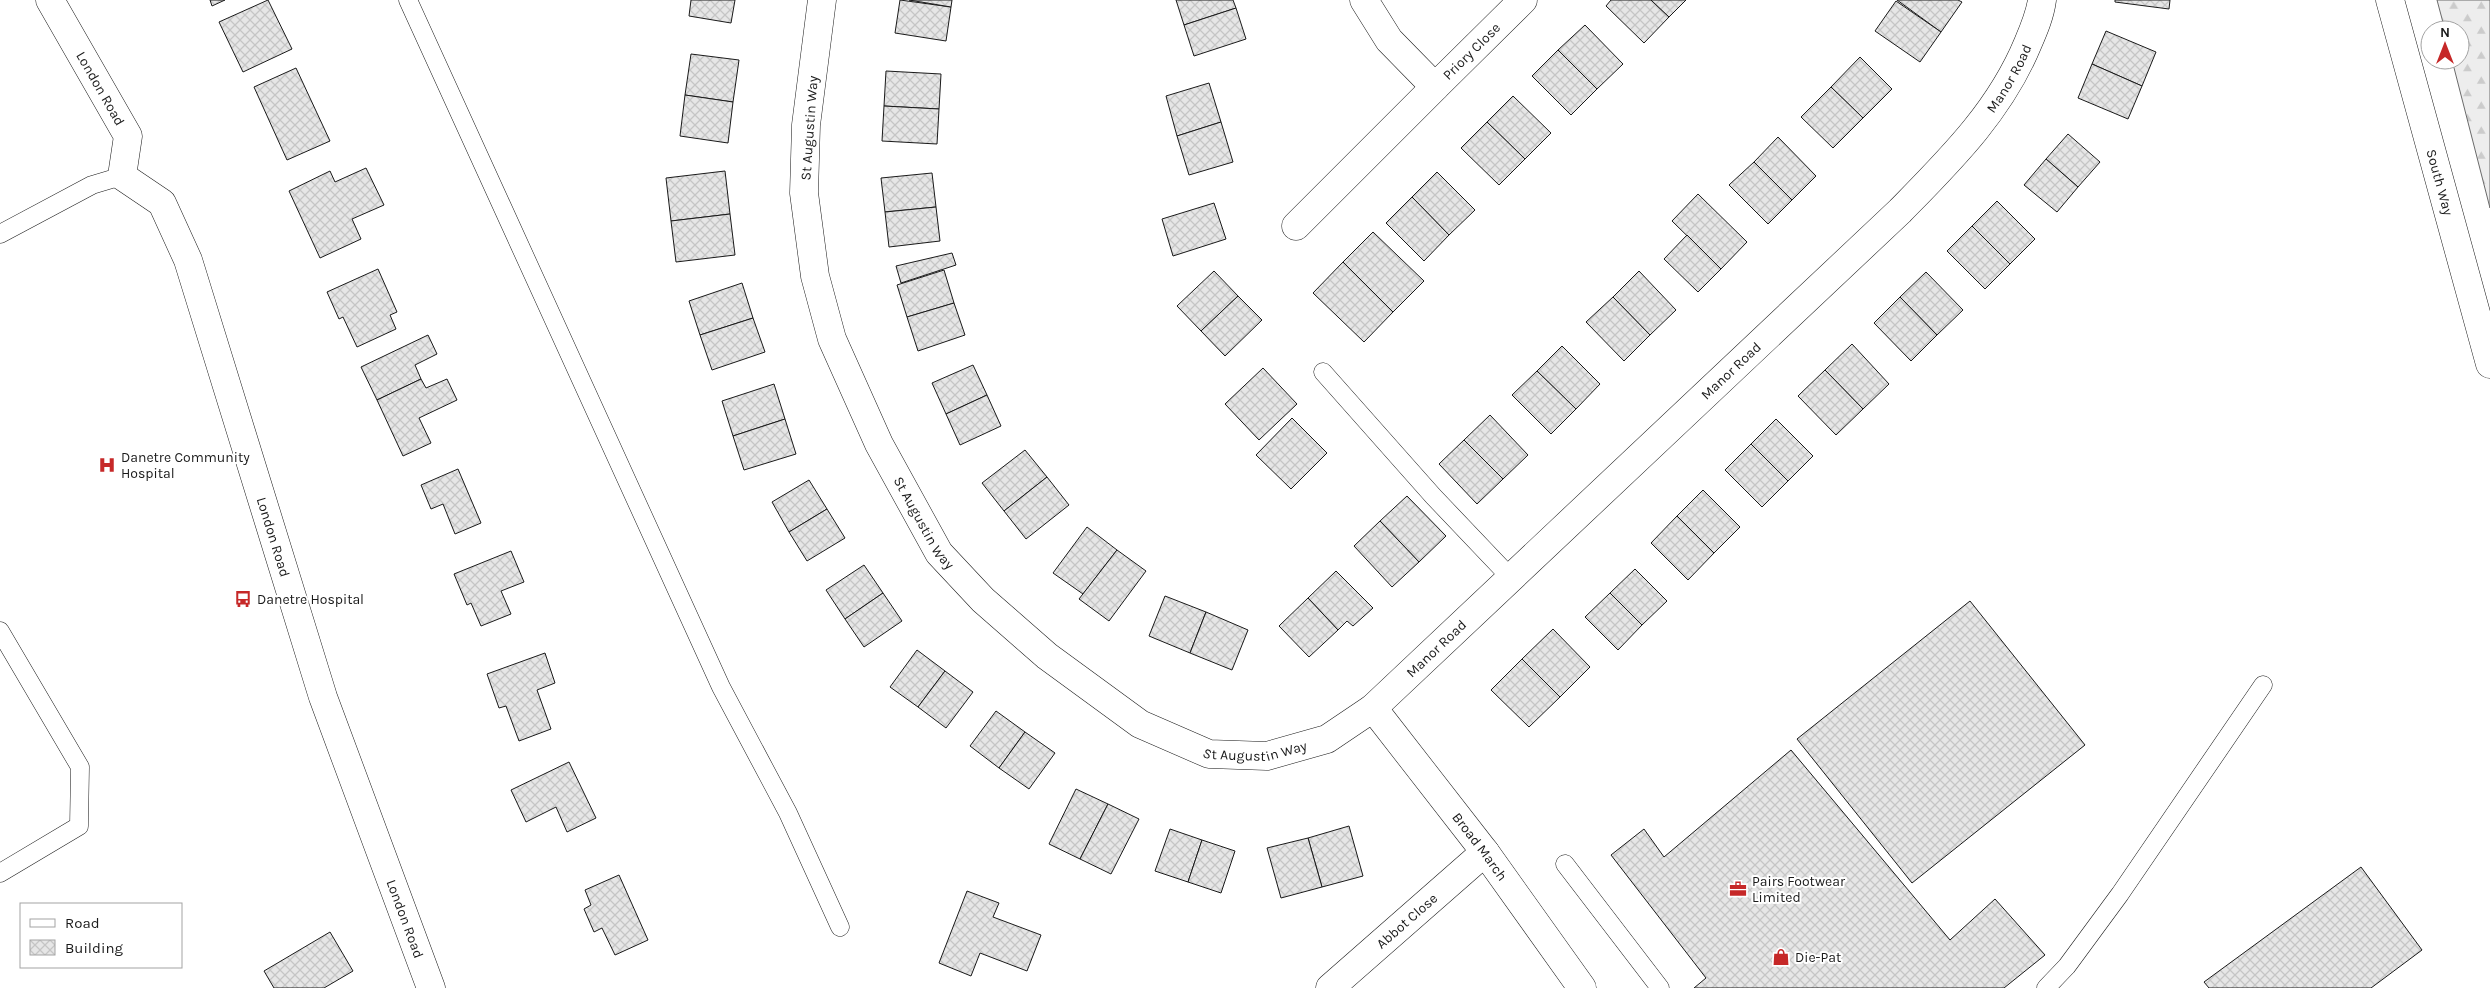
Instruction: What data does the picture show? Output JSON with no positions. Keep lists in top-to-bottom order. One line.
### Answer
{"streets":{"street":["Priory Close","Manor Road","London Road","St Augustin Way","South Way","Broad March","Abbot Close"]},"crossings":[["Manor Road","St Augustin Way"],["Manor Road","Broad March"],["St Augustin Way","Broad March"],["Broad March","Abbot Close"]],"places":{"hospital":["Danetre Community Hospital"],"bus stop":["Danetre Hospital"],"office":["Pairs Footwear Limited"],"shop":["Die-Pat"]},"legend":["Road","Building"],"north":"top"}
